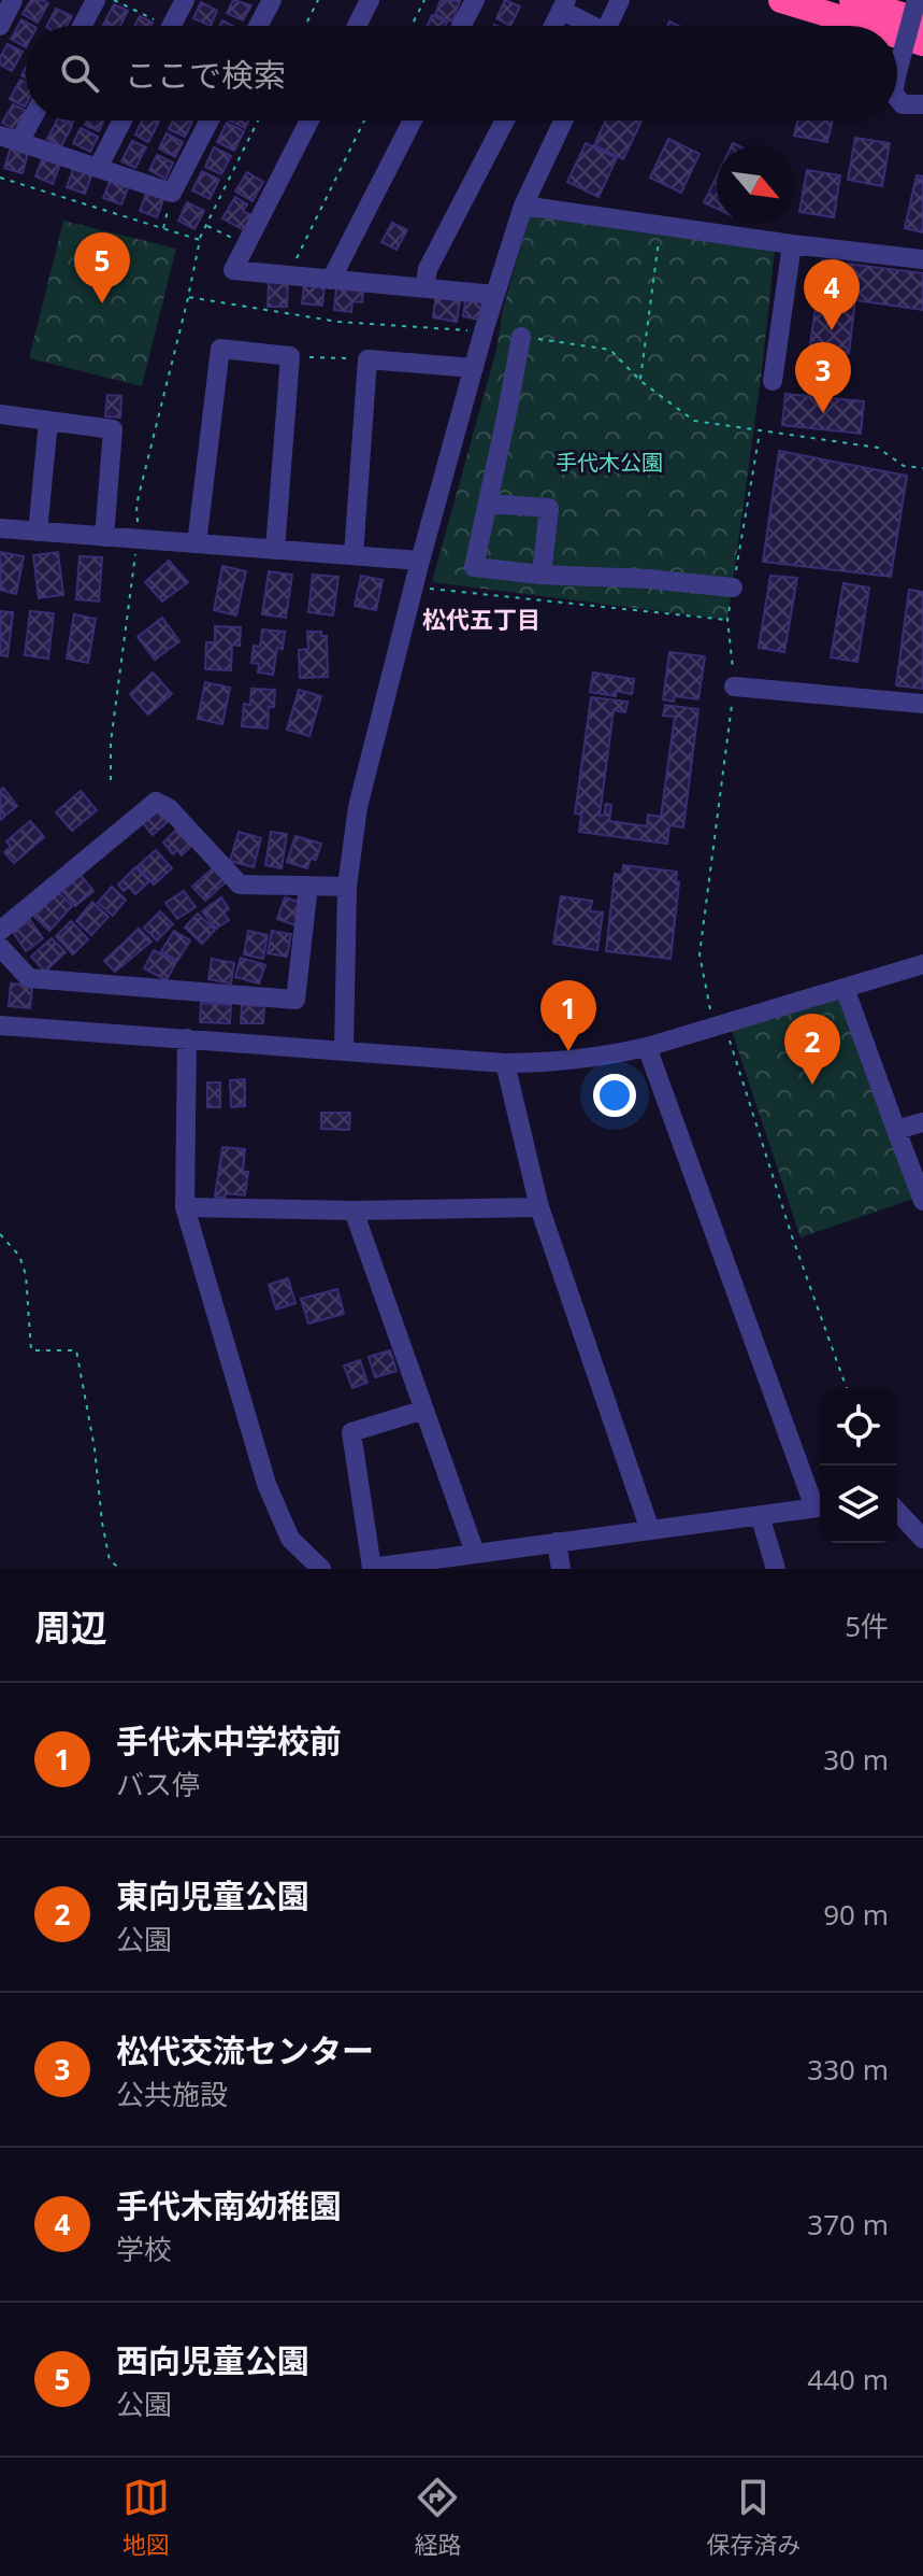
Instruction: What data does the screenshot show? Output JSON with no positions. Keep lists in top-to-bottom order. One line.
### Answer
{"districts":["松代五丁目"],"parks":["手代木公園"],"north":"bottom right","page":{"search":"ここで検索","pins":["5","4","3","1","2"],"heading":["周辺","5件"],"list":[{"mark":"1","name":"手代木中学校前","note":"バス停","value":"30 m"},{"mark":"2","name":"東向児童公園","note":"公園","value":"90 m"},{"mark":"3","name":"松代交流センター","note":"公共施設","value":"330 m"},{"mark":"4","name":"手代木南幼稚園","note":"学校","value":"370 m"},{"mark":"5","name":"西向児童公園","note":"公園","value":"440 m"}],"nav":["地図","経路","保存済み"]}}
